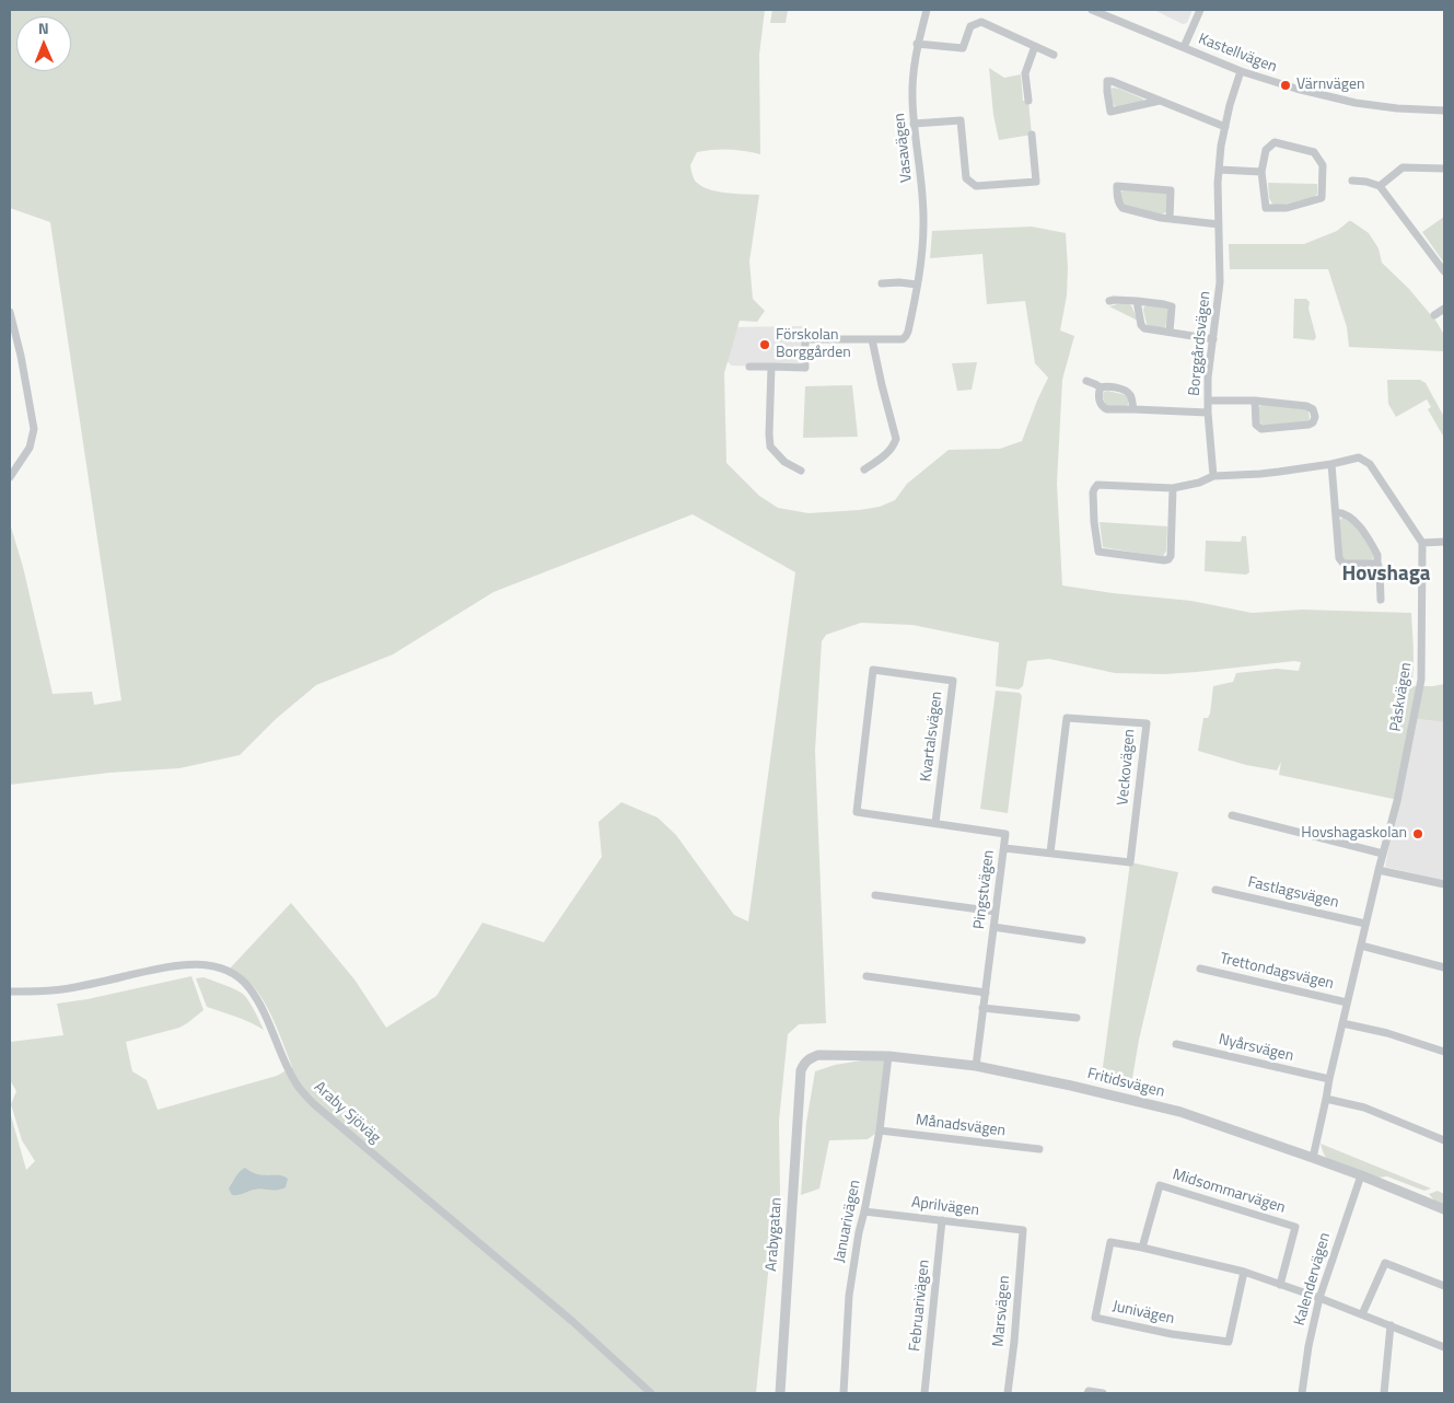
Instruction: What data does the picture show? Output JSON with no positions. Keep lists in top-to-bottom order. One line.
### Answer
{"streets":{"street":["Kastellvägen","Vasavägen","Borggårdsvägen","Påskvägen","Kvartalsvägen","Veckovägen","Pingstvägen","Fastlagsvägen","Trettondagsvägen","Nyårsvägen","Fritidsvägen","Araby Sjöväg","Månadsvägen","Midsommarvägen","Aprilvägen","Januarivägen","Arabygatan","Kalendervägen","Februarivägen","Marsvägen","Junivägen"]},"crossings":[["Kastellvägen","Borggårdsvägen"],["Påskvägen","Fastlagsvägen"],["Påskvägen","Trettondagsvägen"],["Påskvägen","Nyårsvägen"],["Påskvägen","Fritidsvägen"],["Kvartalsvägen","Pingstvägen"],["Pingstvägen","Fritidsvägen"],["Fritidsvägen","Januarivägen"],["Fritidsvägen","Arabygatan"],["Fritidsvägen","Kalendervägen"],["Månadsvägen","Januarivägen"],["Midsommarvägen","Junivägen"],["Aprilvägen","Januarivägen"],["Aprilvägen","Februarivägen"],["Aprilvägen","Marsvägen"],["Kalendervägen","Junivägen"]],"districts":["Hovshaga"],"places":["Värnvägen","Förskolan Borggården","Hovshagaskolan"],"north":"top"}
